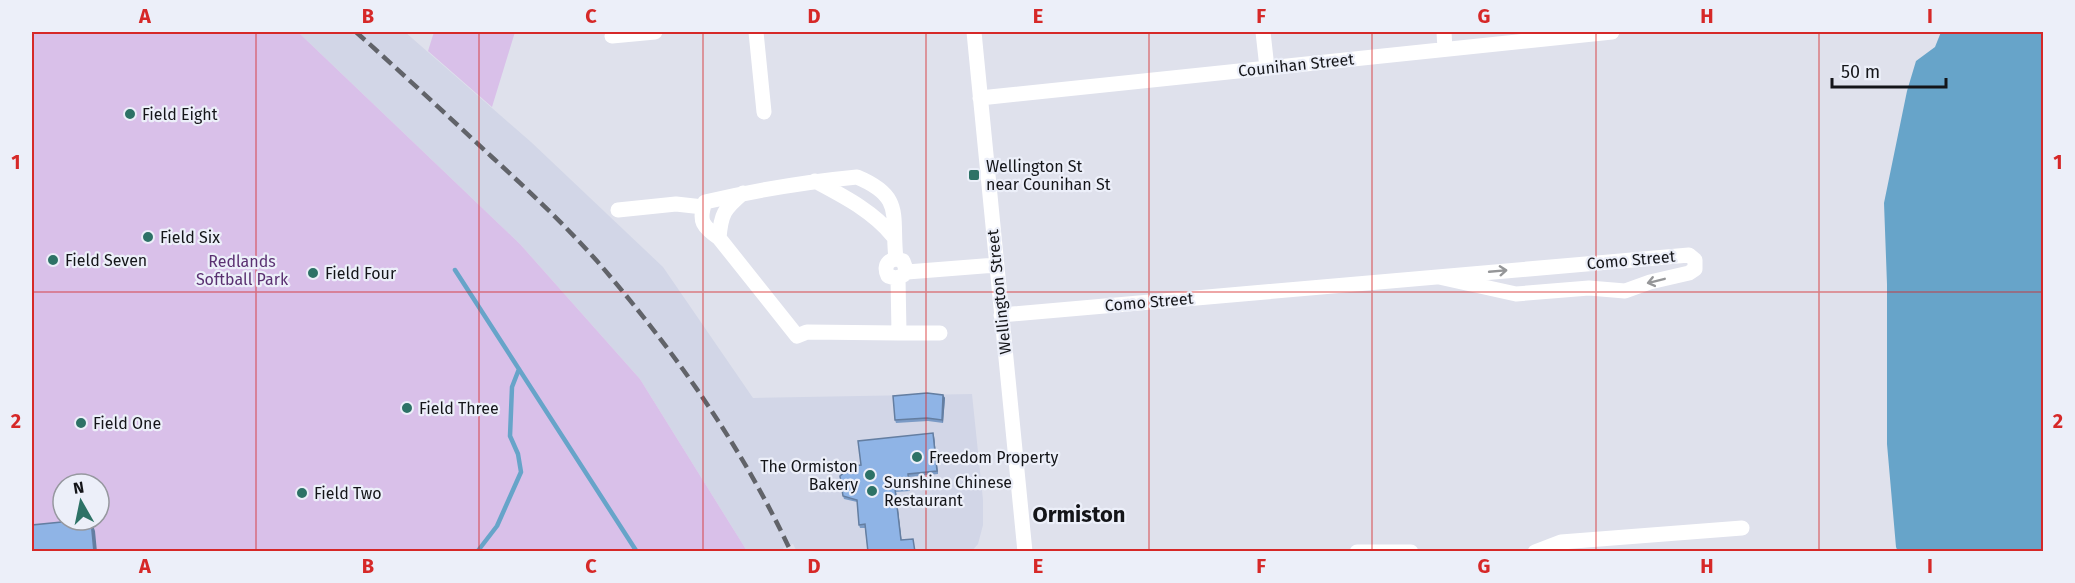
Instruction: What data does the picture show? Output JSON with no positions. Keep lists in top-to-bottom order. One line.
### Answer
{"streets":{"street":["Counihan Street","Como Street","Wellington Street"]},"crossings":[["Counihan Street","Wellington Street"],["Como Street","Wellington Street"]],"districts":["Ormiston"],"parks":["Redlands Softball Park"],"places":{"other":["Field Eight","Field Six","Field Seven","Field Four","Field Three","Field One","Freedom Property","The Ormiston Bakery","Sunshine Chinese Restaurant","Field Two"],"transit":["Wellington St near Counihan St"]},"scale_bar":"50 m","north":"top","grid":{"columns":["A","B","C","D","E","F","G","H","I"],"rows":["1","2"]}}
